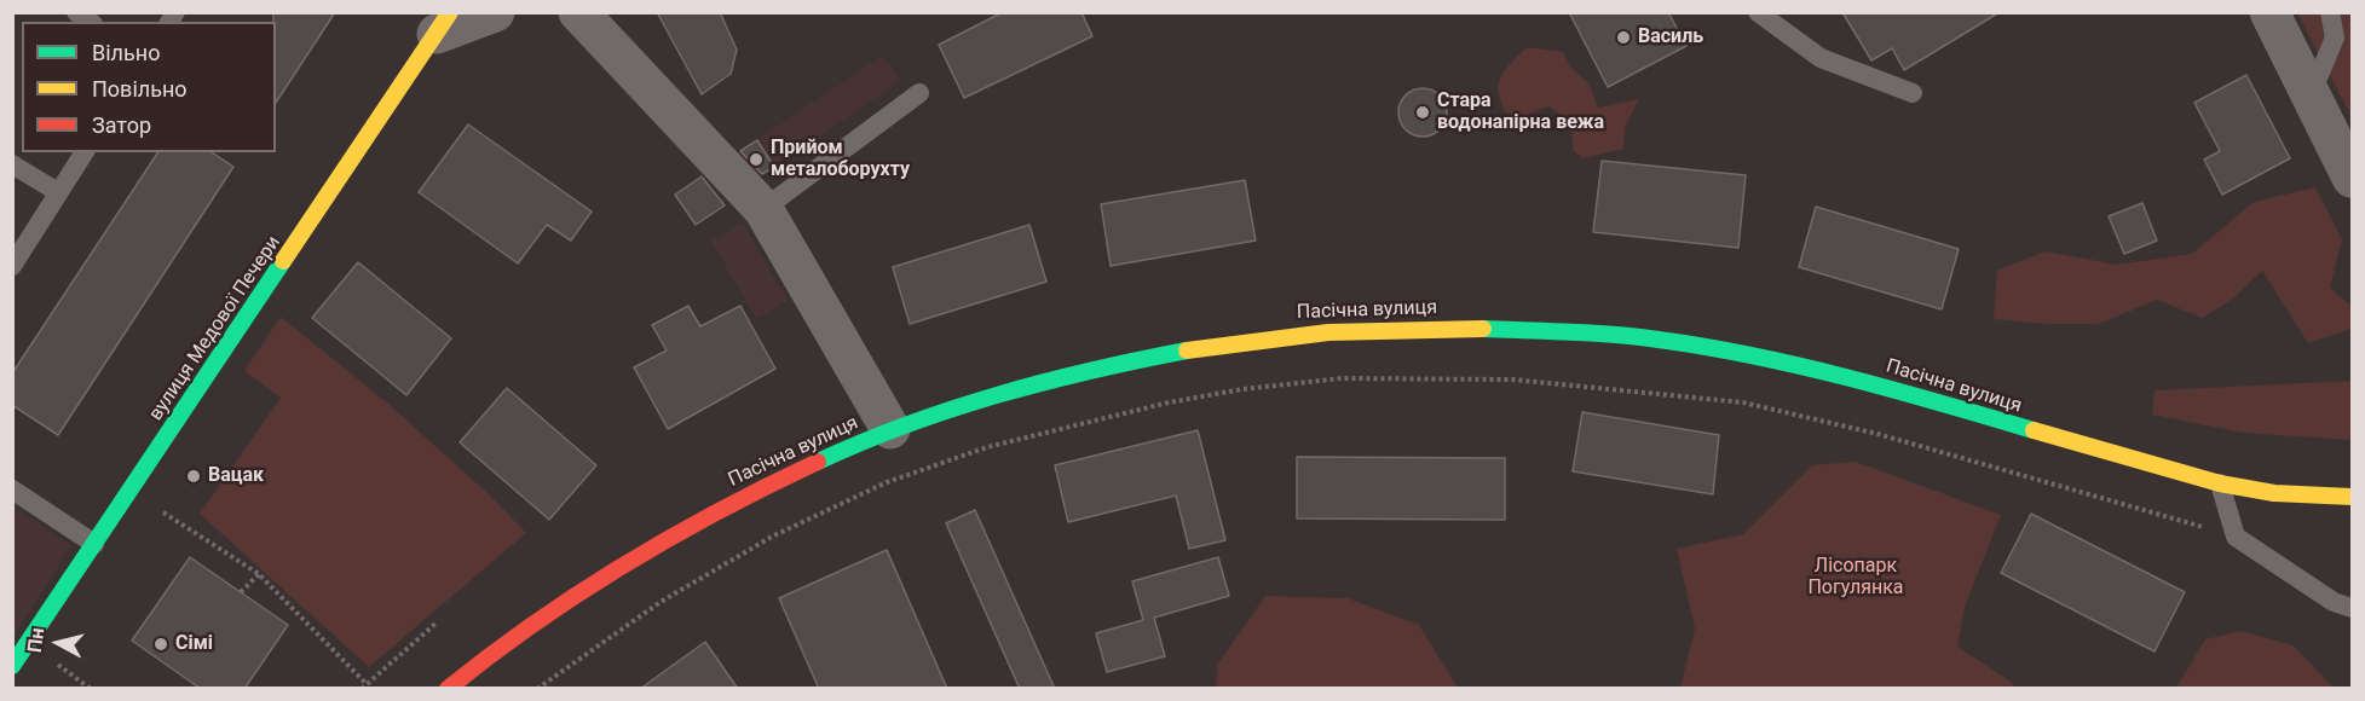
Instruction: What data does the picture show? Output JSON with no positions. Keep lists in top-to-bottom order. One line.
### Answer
{"streets":{"main road":["Пасічна вулиця","вулиця Медової Печери"]},"parks":["Лісопарк Погулянка"],"places":["Василь","Стара водонапірна вежа","Прийом металоборухту","Вацак","Сімі"],"legend":["Вільно","Повільно","Затор"],"north":"left"}
